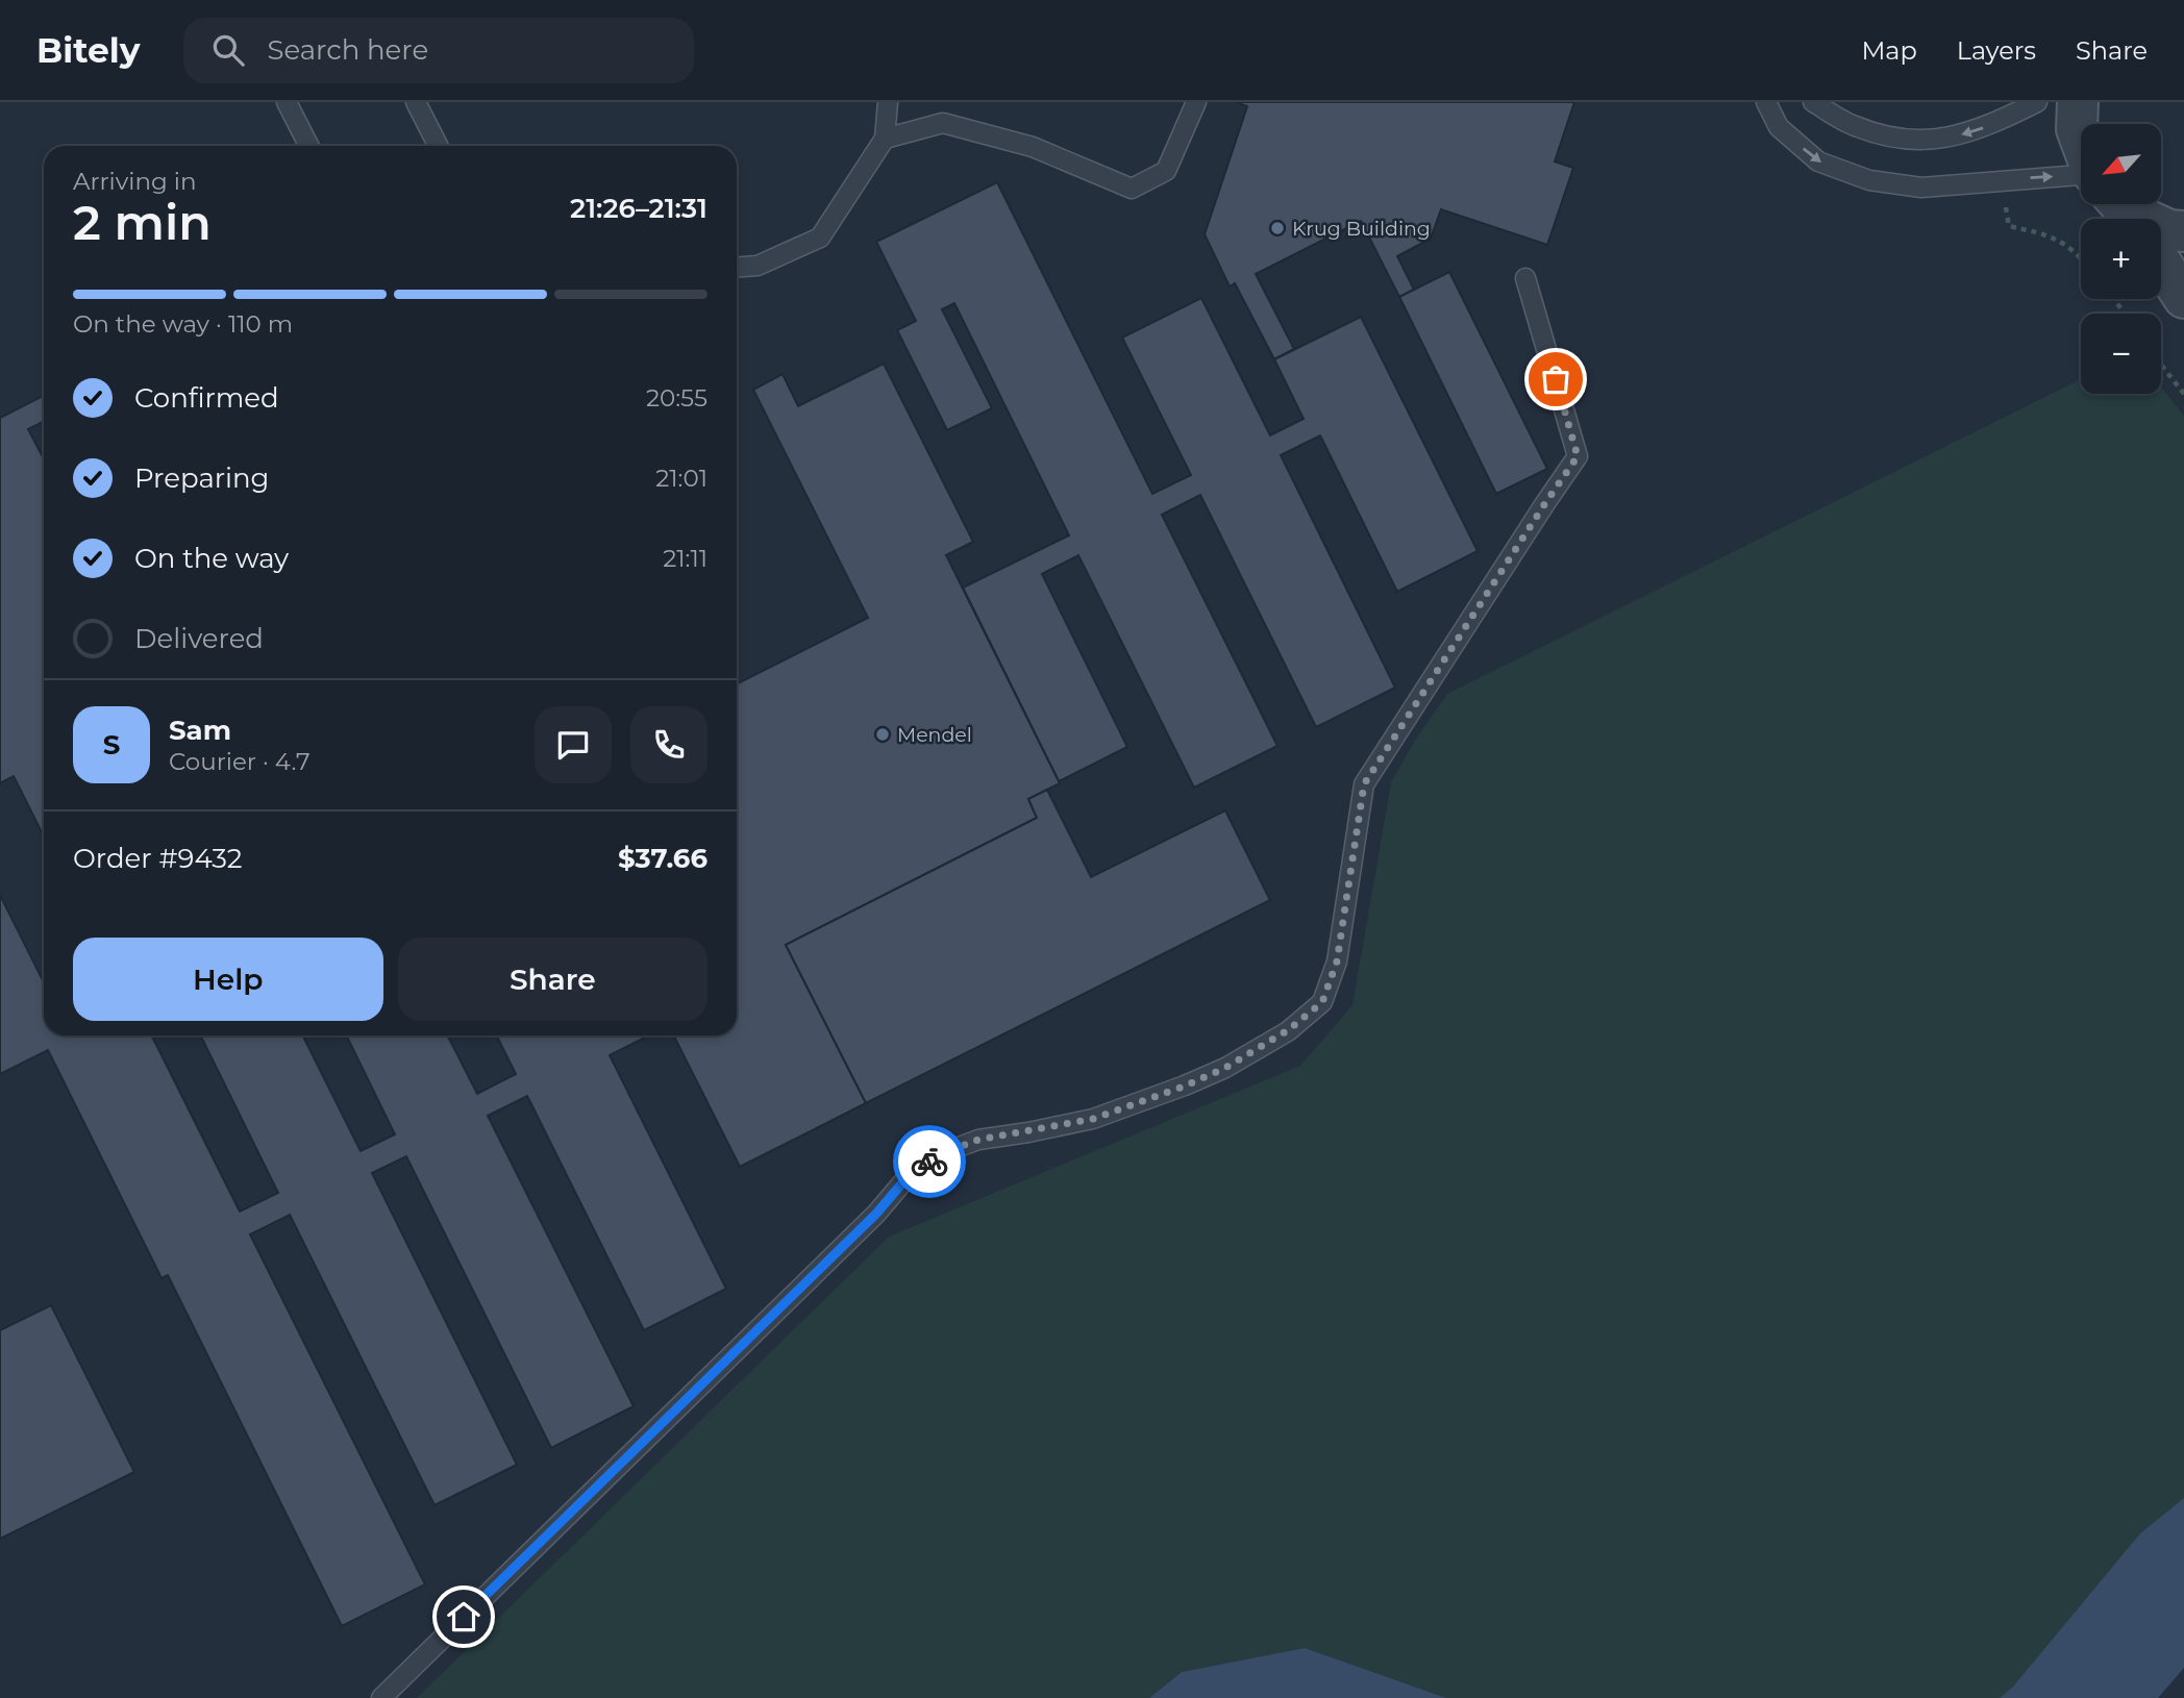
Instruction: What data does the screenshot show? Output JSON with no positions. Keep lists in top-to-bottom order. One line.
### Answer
{"places":["Krug Building","Mendel"],"north":"bottom left","page":{"header":"Bitely","search":"Search here","nav":["Map","Layers","Share"],"map_buttons":["+","−"],"heading":["2 min","Arriving in","21:26–21:31"],"panel":["Sam","Courier · 4.7","Order #9432","$37.66"],"bar":"On the way · 110 m","list":[["Confirmed","20:55"],["Preparing","21:01"],["On the way","21:11"],"Delivered"],"round":"S","buttons":["Help","Share"]}}
